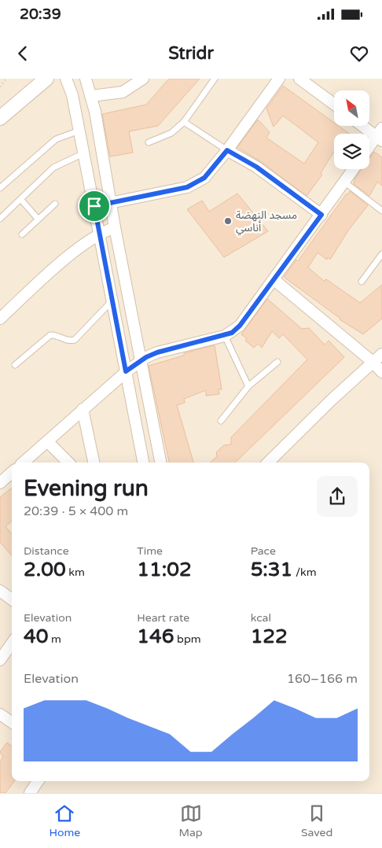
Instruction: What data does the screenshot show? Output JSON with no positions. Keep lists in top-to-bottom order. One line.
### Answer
{"places":["مسجد النهضة أناسي"],"north":"top left","page":{"status":"20:39","header":"Stridr","heading":["Evening run","20:39 · 5 × 400 m"],"stats":[["Distance","2.00 km"],["Time","11:02"],["Pace","5:31 /km"],["Elevation","40 m"],["Heart rate","146 bpm"],["kcal","122"]],"chart":["Elevation","160–166 m"],"tabs":["Home","Map","Saved"]}}
